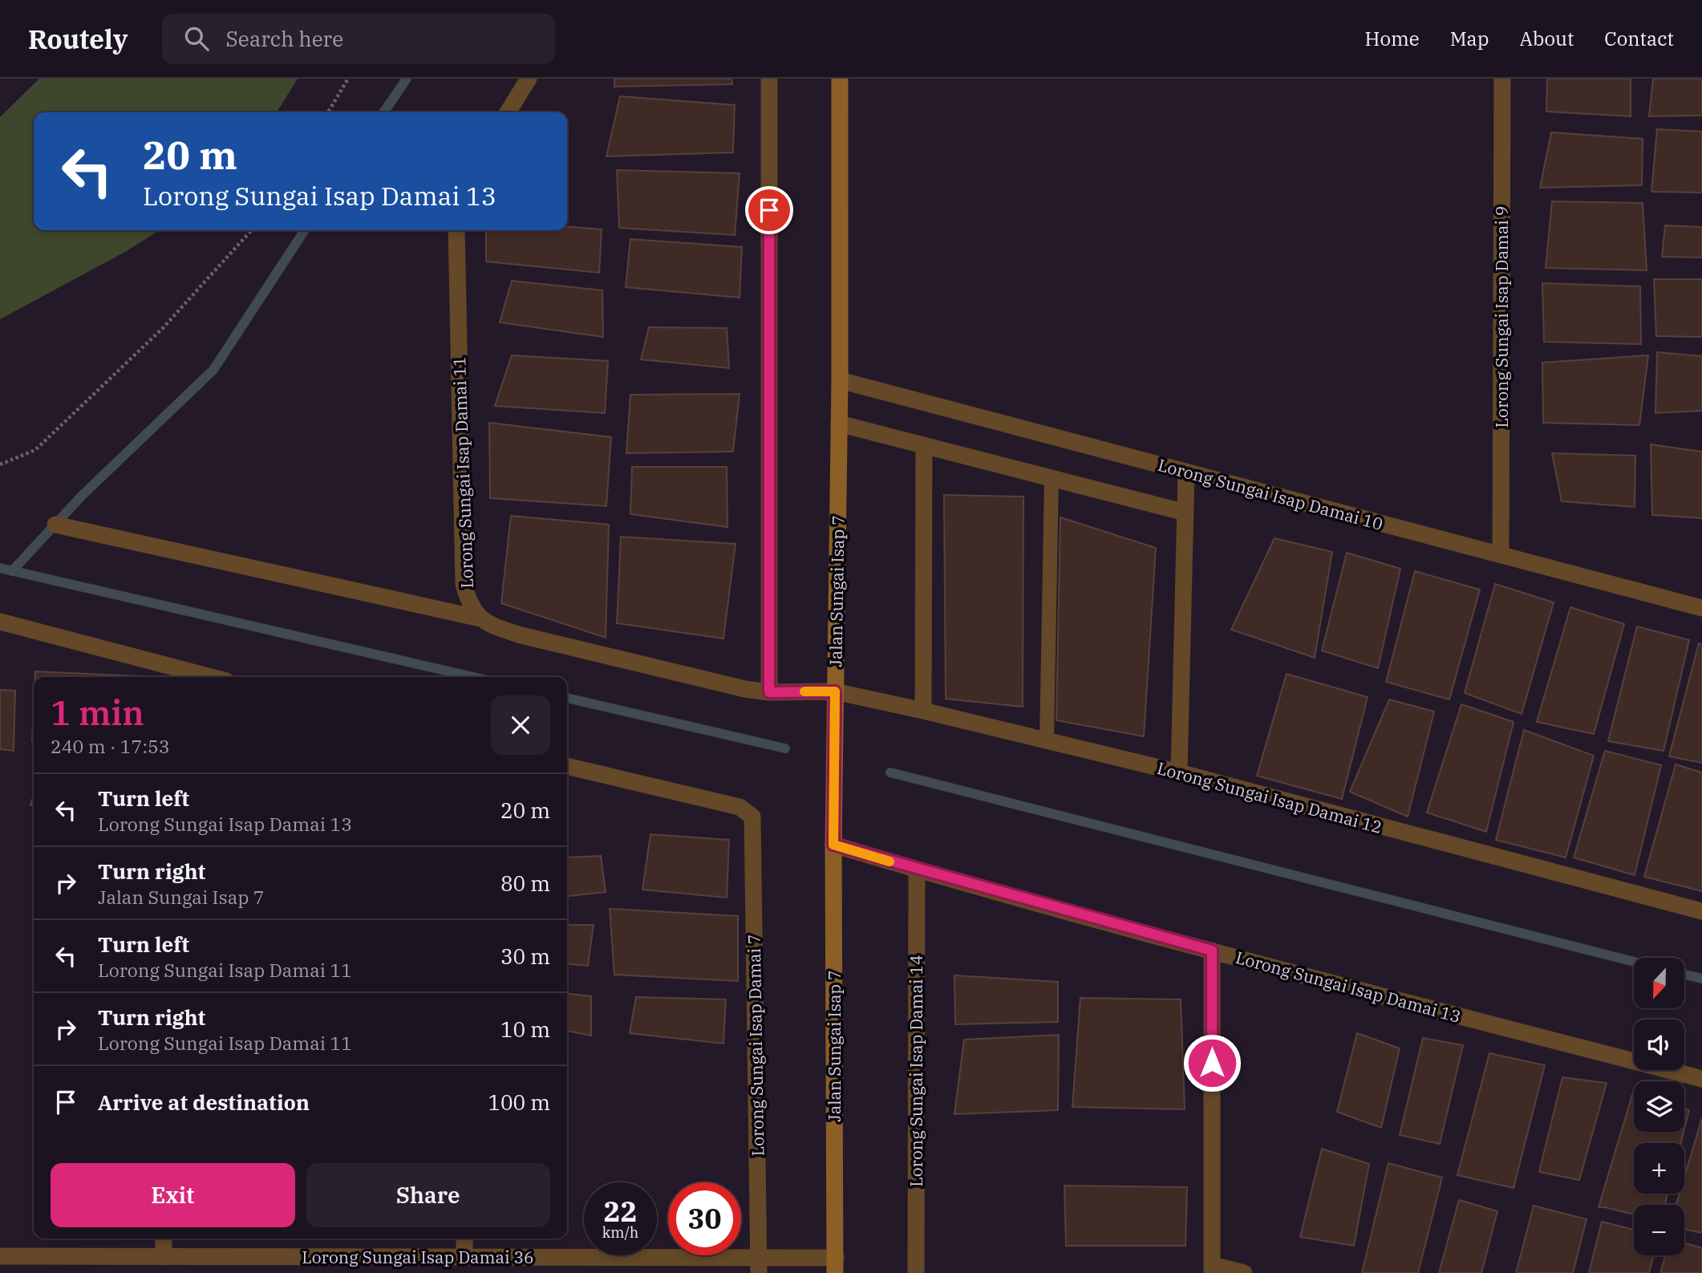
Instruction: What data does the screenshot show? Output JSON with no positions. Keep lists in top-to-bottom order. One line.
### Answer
{"streets":{"street":["Lorong Sungai Isap Damai 9","Lorong Sungai Isap Damai 11","Lorong Sungai Isap Damai 10","Jalan Sungai Isap 7","Lorong Sungai Isap Damai 12","Lorong Sungai Isap Damai 13","Lorong Sungai Isap Damai 7","Lorong Sungai Isap Damai 14","Lorong Sungai Isap Damai 36"]},"crossings":[["Lorong Sungai Isap Damai 9","Lorong Sungai Isap Damai 10"],["Lorong Sungai Isap Damai 10","Jalan Sungai Isap 7"],["Jalan Sungai Isap 7","Lorong Sungai Isap Damai 12"],["Jalan Sungai Isap 7","Lorong Sungai Isap Damai 13"],["Jalan Sungai Isap 7","Lorong Sungai Isap Damai 36"],["Lorong Sungai Isap Damai 13","Lorong Sungai Isap Damai 14"],["Lorong Sungai Isap Damai 7","Lorong Sungai Isap Damai 36"]],"north":"bottom","page":{"header":"Routely","search":"Search here","nav":["Home","Map","About","Contact"],"turn":["20 m","Lorong Sungai Isap Damai 13"],"heading":["1 min","240 m · 17:53"],"list":[{"name":"Turn left","note":"Lorong Sungai Isap Damai 13","value":"20 m"},{"name":"Turn right","note":"Jalan Sungai Isap 7","value":"80 m"},{"name":"Turn left","note":"Lorong Sungai Isap Damai 11","value":"30 m"},{"name":"Turn right","note":"Lorong Sungai Isap Damai 11","value":"10 m"},{"name":"Arrive at destination","value":"100 m"}],"map_buttons":["+","−"],"buttons":["Exit","Share"],"speed":"22 km/h","limit":"30"}}
